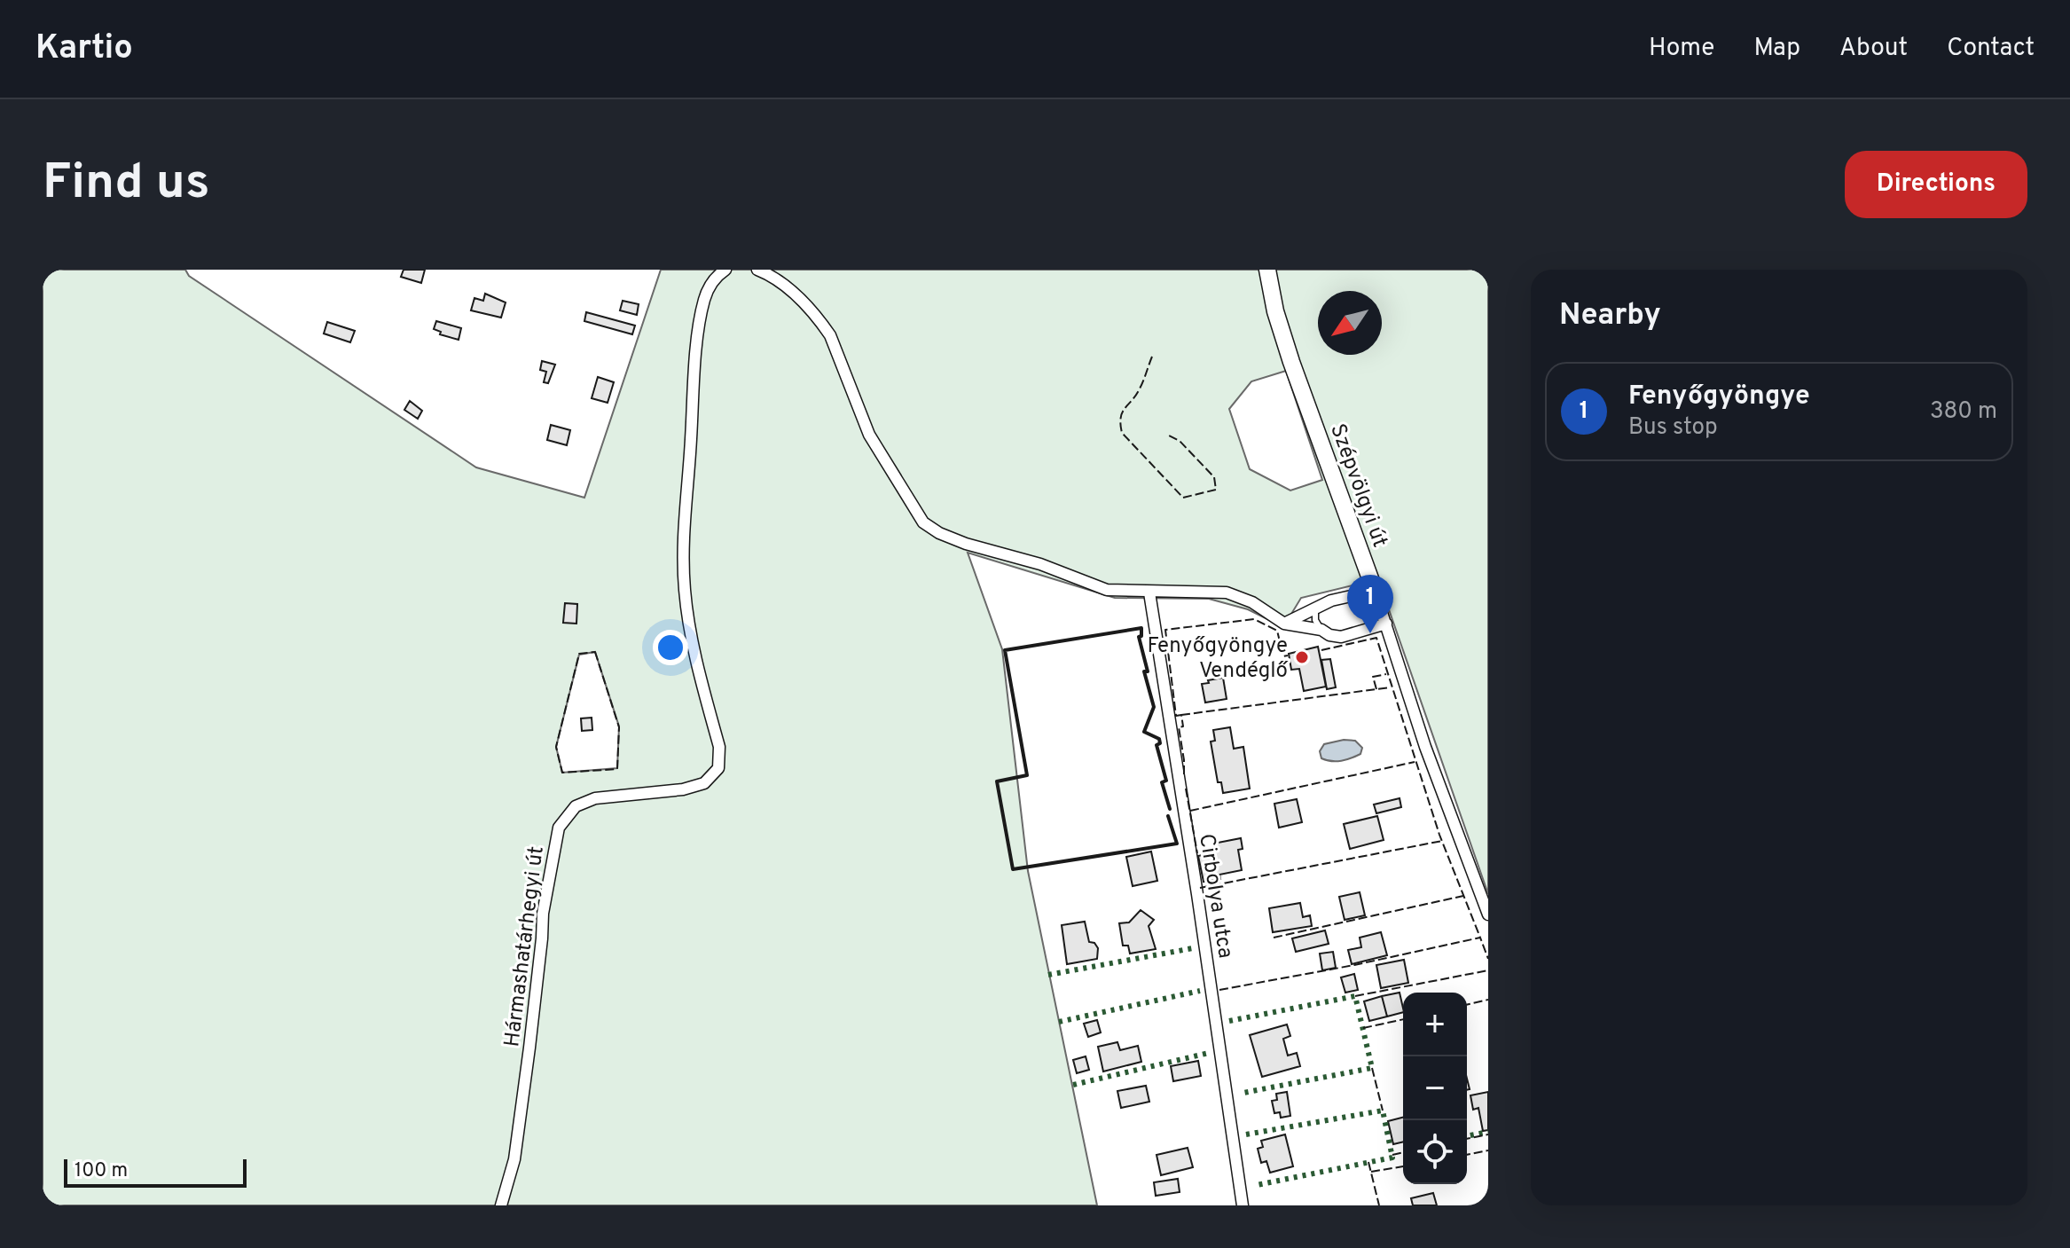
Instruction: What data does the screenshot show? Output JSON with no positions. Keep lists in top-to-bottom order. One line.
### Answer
{"streets":{"street":["Szépvölgyi út","Cirbolya utca","Hármashatárhegyi út"]},"places":["Fenyőgyöngye Vendéglő"],"scale_bar":"100 m","north":"bottom left","page":{"header":"Kartio","nav":["Home","Map","About","Contact"],"buttons":"Directions","title":"Find us","heading":"Nearby","list":[{"mark":"1","name":"Fenyőgyöngye","note":"Bus stop","value":"380 m"}],"pins":"1","map_buttons":["+","−"],"scale":"100 m"}}
